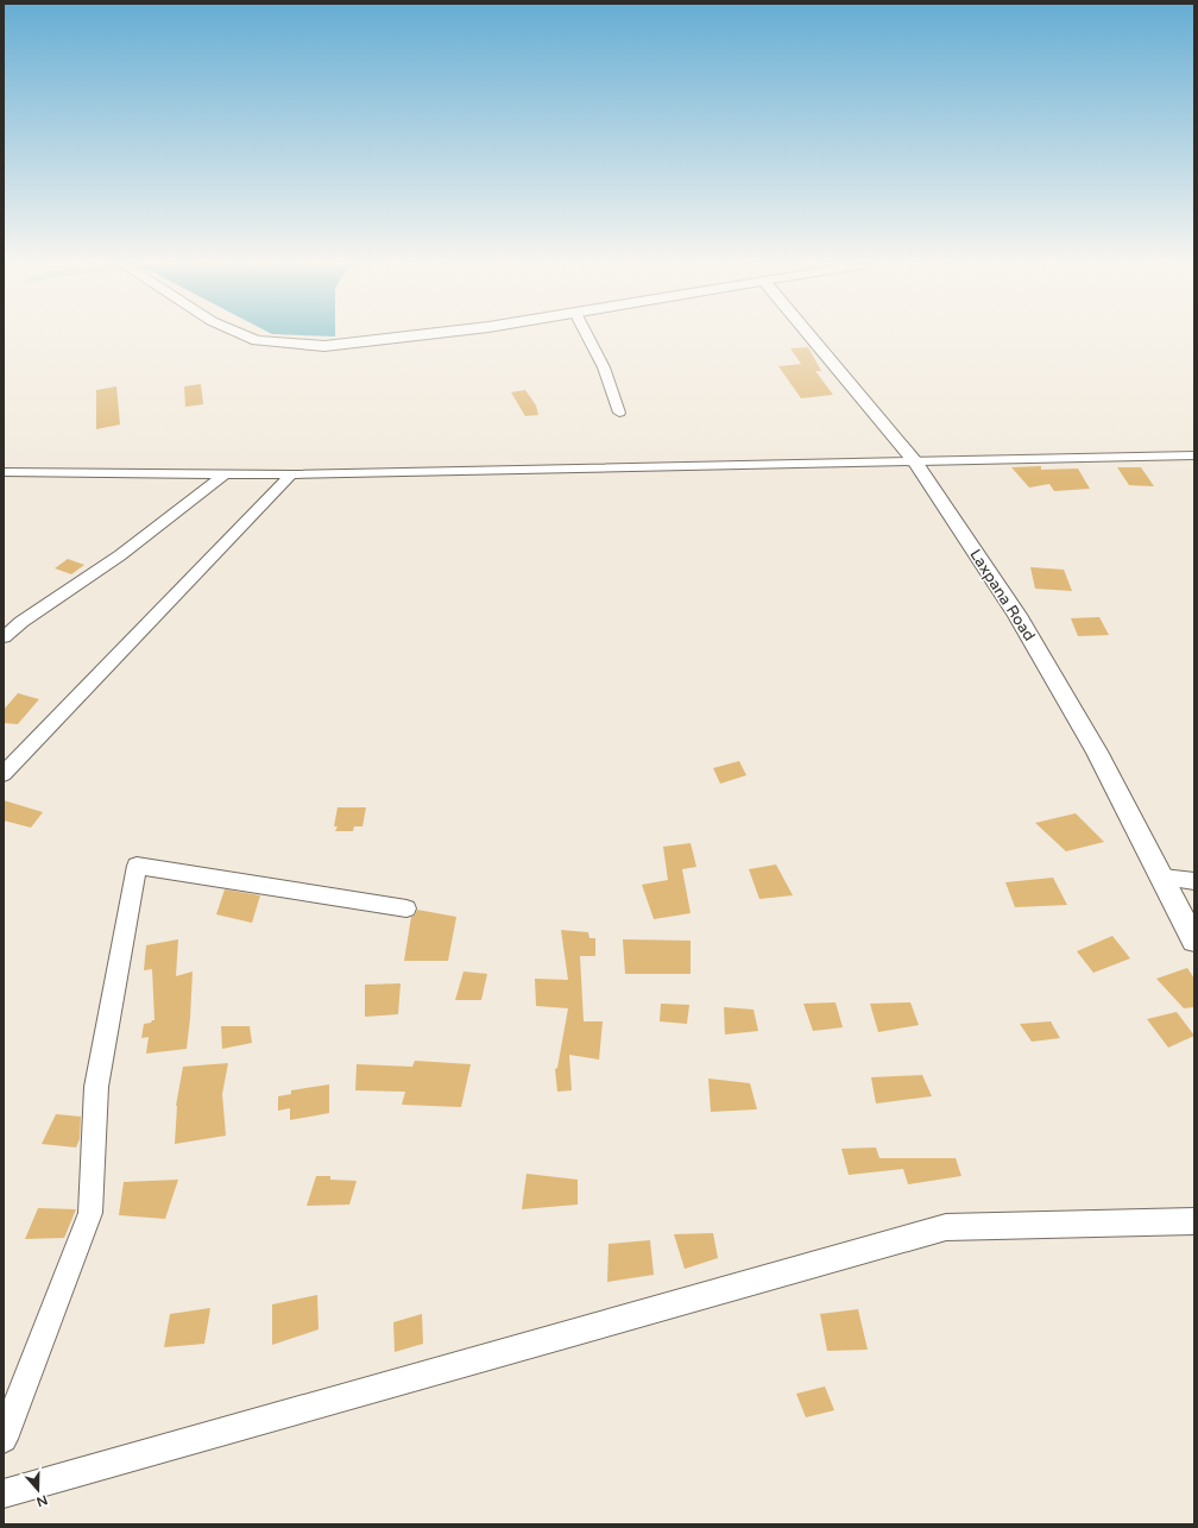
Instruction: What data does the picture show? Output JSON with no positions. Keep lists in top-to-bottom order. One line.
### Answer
{"streets":{"street":["Laxpana Road"]},"north":"bottom"}
